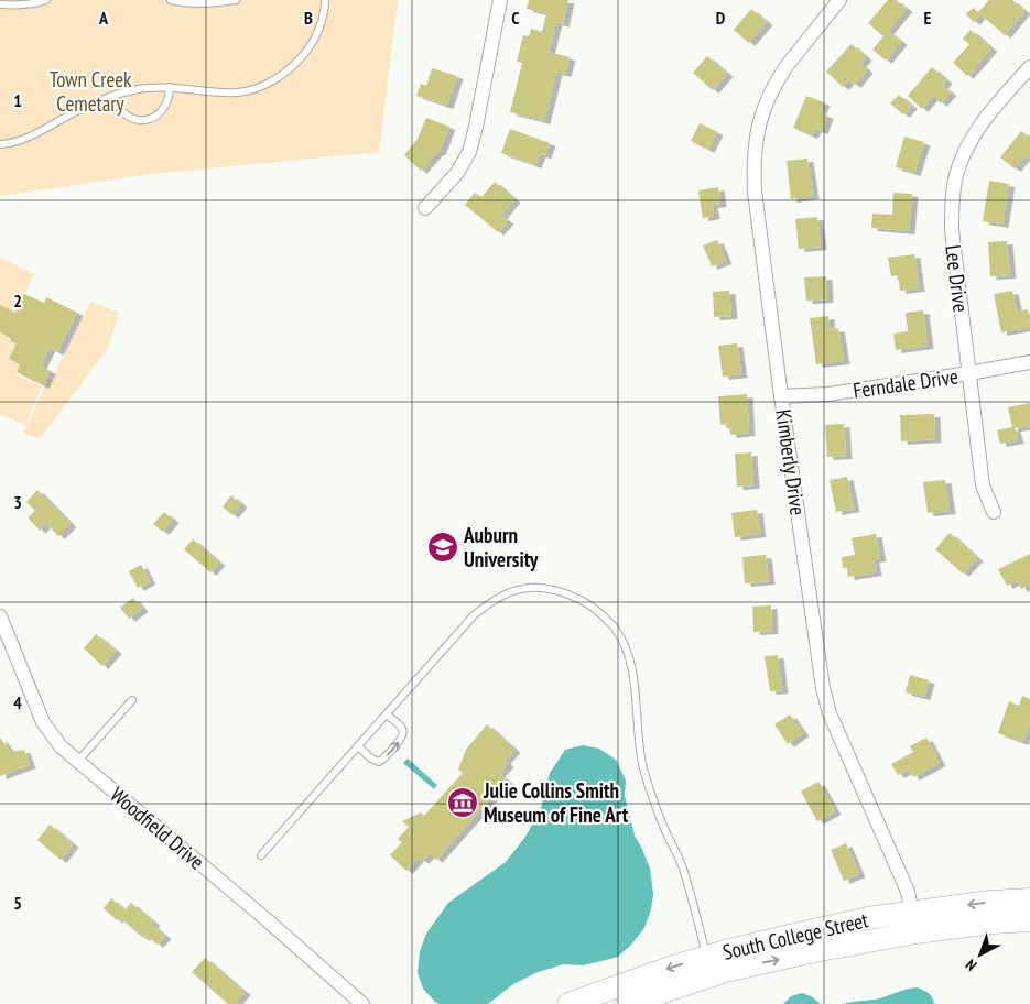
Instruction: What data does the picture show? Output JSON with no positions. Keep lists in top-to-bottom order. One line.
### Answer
{"streets":{"main road":["South College Street"],"street":["Lee Drive","Ferndale Drive","Kimberly Drive","Woodfield Drive"]},"crossings":[["Lee Drive","Ferndale Drive"],["Ferndale Drive","Kimberly Drive"],["Kimberly Drive","South College Street"]],"parks":["Town Creek Cemetary"],"places":{"school or university":["Auburn University"],"museum":["Julie Collins Smith Museum of Fine Art"]},"north":"bottom left","grid":{"columns":["A","B","C","D","E"],"rows":["1","2","3","4","5"]}}
